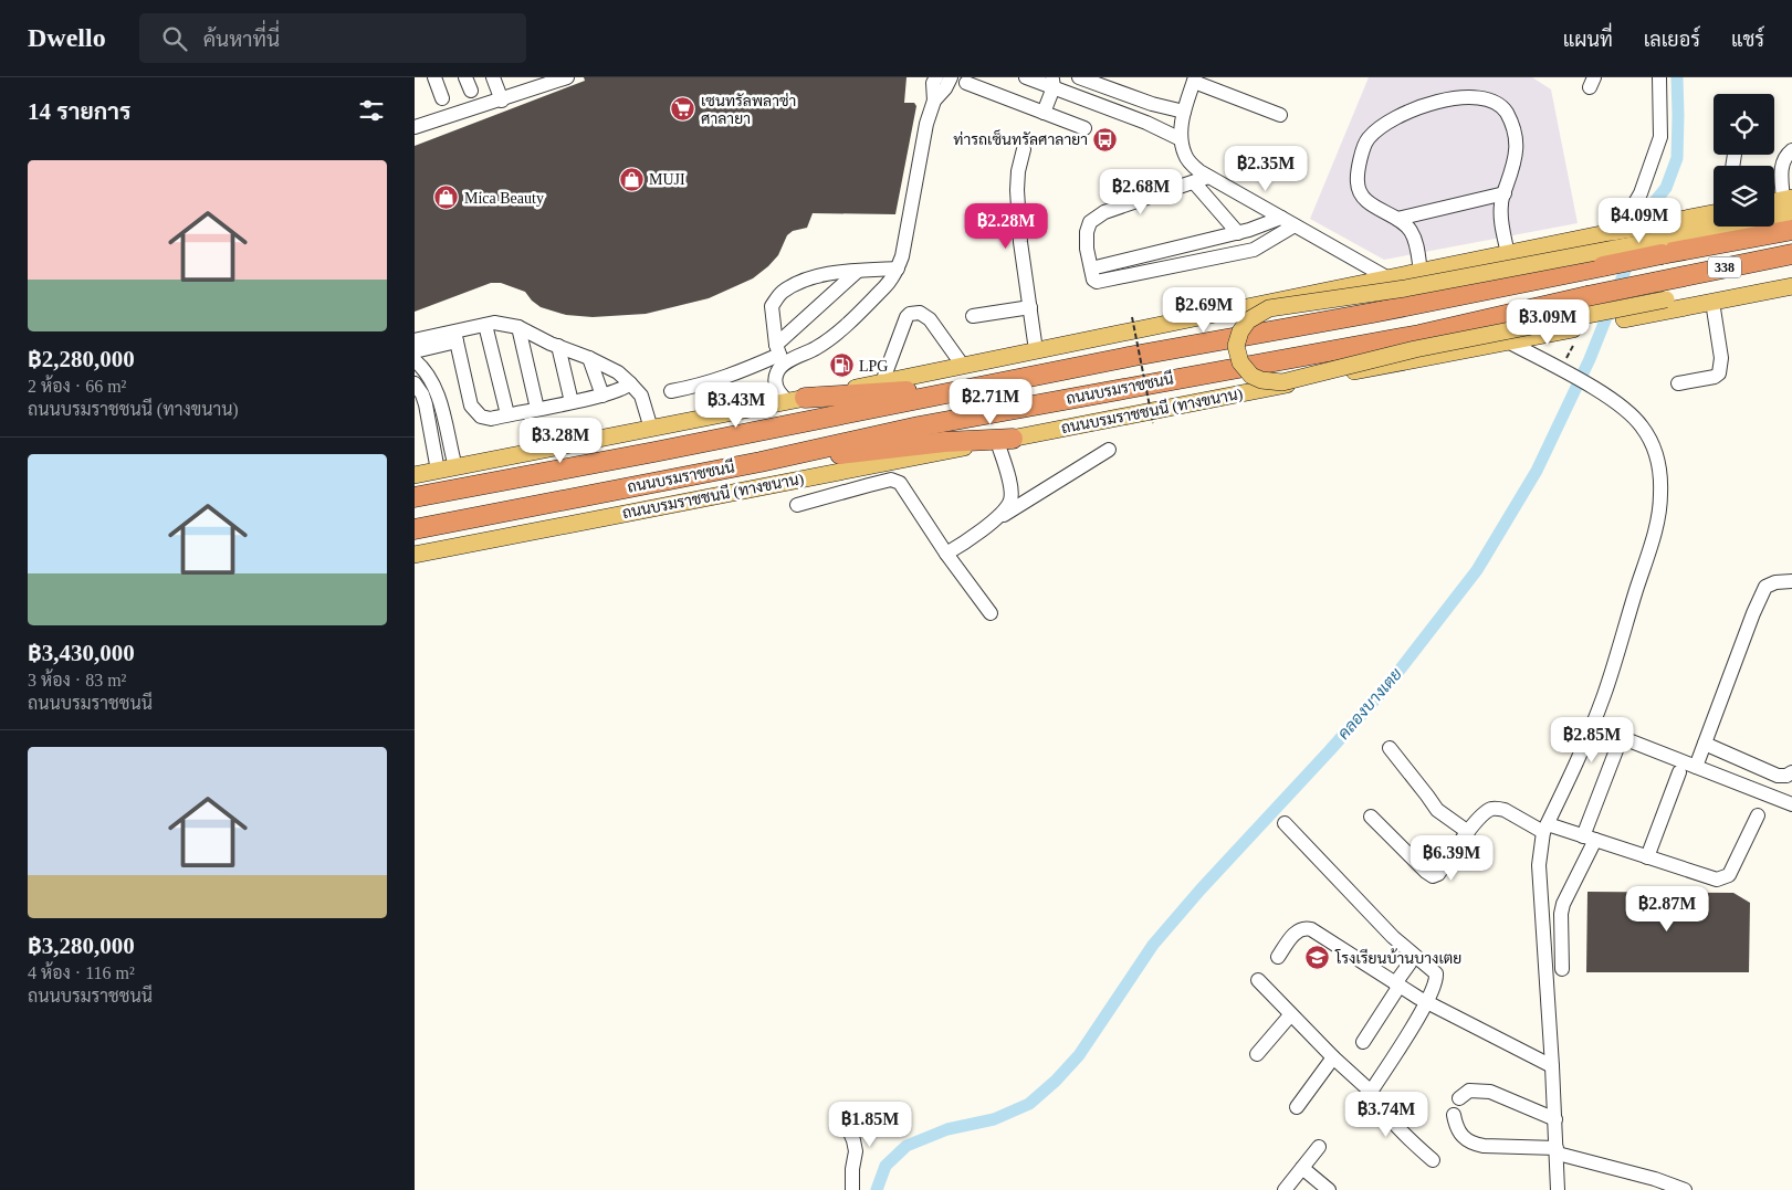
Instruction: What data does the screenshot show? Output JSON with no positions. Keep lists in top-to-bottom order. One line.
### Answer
{"streets":{"highway":["338","ถนนบรมราชชนนี"],"main road":["ถนนบรมราชชนนี (ทางขนาน)"]},"crossings":[["338","ถนนบรมราชชนนี"]],"water":["คลองบางเตย"],"places":{"supermarket":["เซนทรัลพลาซ่า ศาลายา"],"bus stop":["ท่ารถเซ็นทรัลศาลายา"],"shop":["MUJI","Mica Beauty"],"fuel station":["LPG"],"school or university":["โรงเรียนบ้านบางเตย"]},"page":{"header":"Dwello","search":"ค้นหาที่นี่","nav":["แผนที่","เลเยอร์","แชร์"],"heading":"14 รายการ","list":[{"name":"฿2,280,000","note":"2 ห้อง · 66 m² · ถนนบรมราชชนนี (ทางขนาน)"},{"name":"฿3,430,000","note":"3 ห้อง · 83 m² · ถนนบรมราชชนนี"},{"name":"฿3,280,000","note":"4 ห้อง · 116 m² · ถนนบรมราชชนนี"}],"price":["฿2.35M","฿2.68M","฿4.09M","฿2.28M","฿2.69M","฿3.09M","฿2.71M","฿3.43M","฿3.28M","฿2.85M","฿6.39M","฿2.87M","฿3.74M","฿1.85M"]}}
